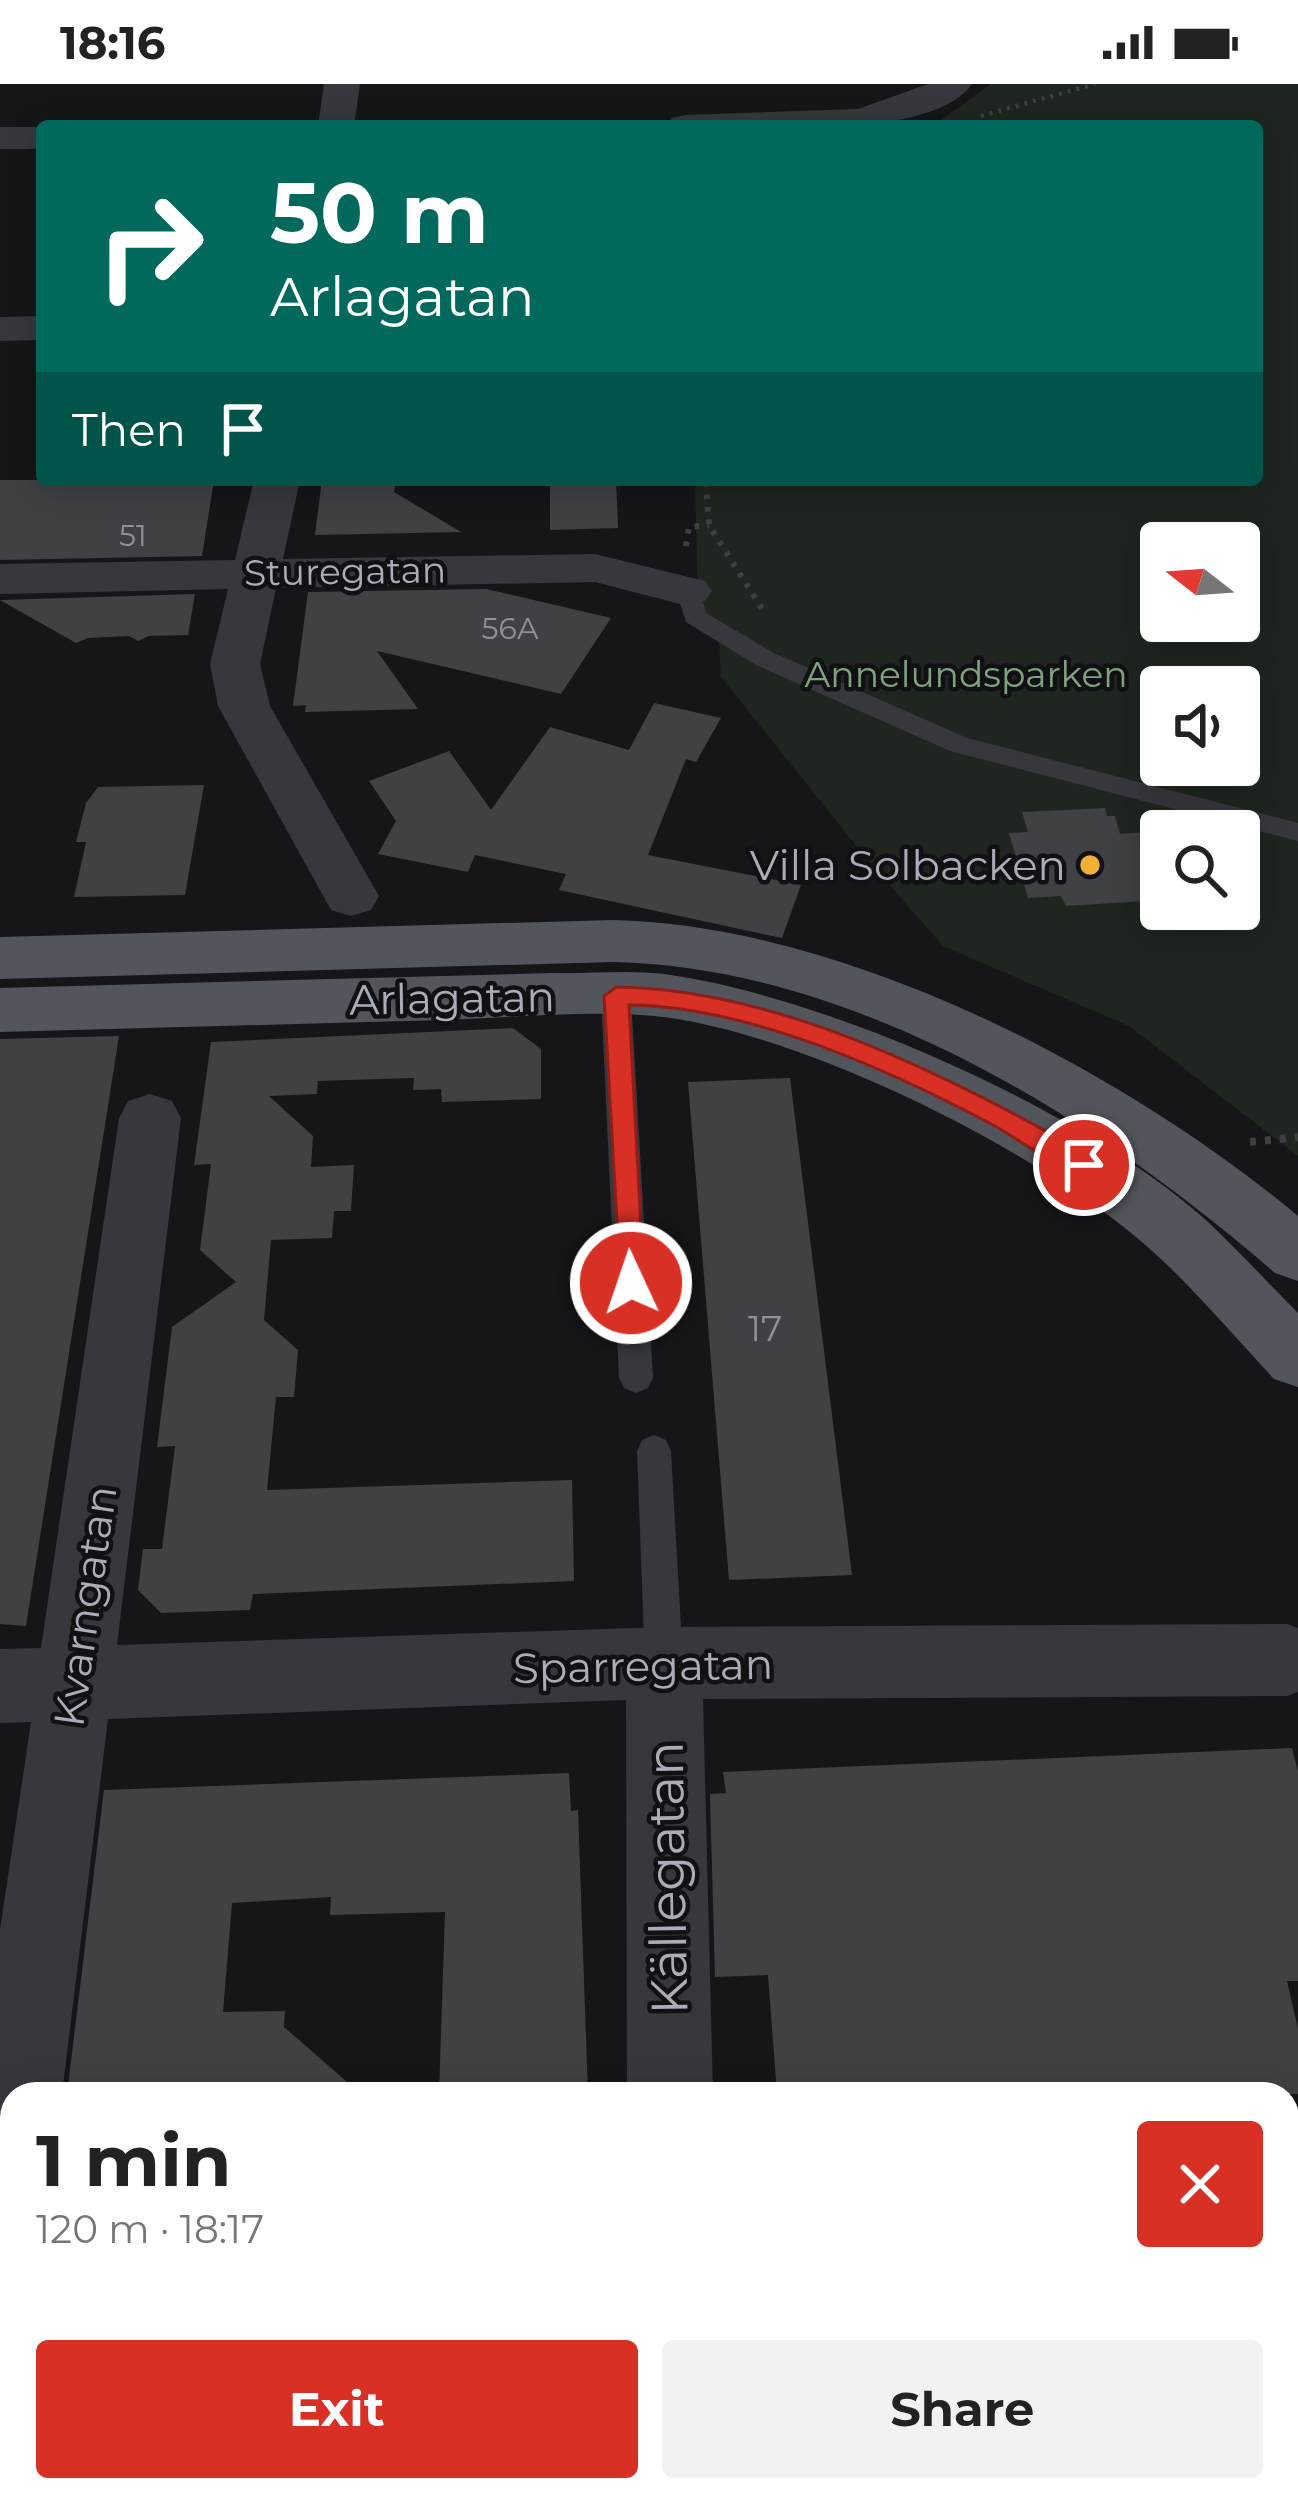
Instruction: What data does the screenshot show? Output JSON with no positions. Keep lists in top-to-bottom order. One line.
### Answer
{"streets":{"main road":["Arlagatan"],"street":["Sturegatan","Kvarngatan","Sparregatan","Källegatan"]},"crossings":[["Kvarngatan","Sparregatan"],["Sparregatan","Källegatan"]],"parks":["Annelundsparken"],"places":["Villa Solbacken"],"house_numbers":["51","56A","17"],"north":"left","page":{"status":"18:16","turn":["50 m","Arlagatan"],"then":"Then","heading":["1 min","120 m · 18:17"],"buttons":["Exit","Share"]}}
